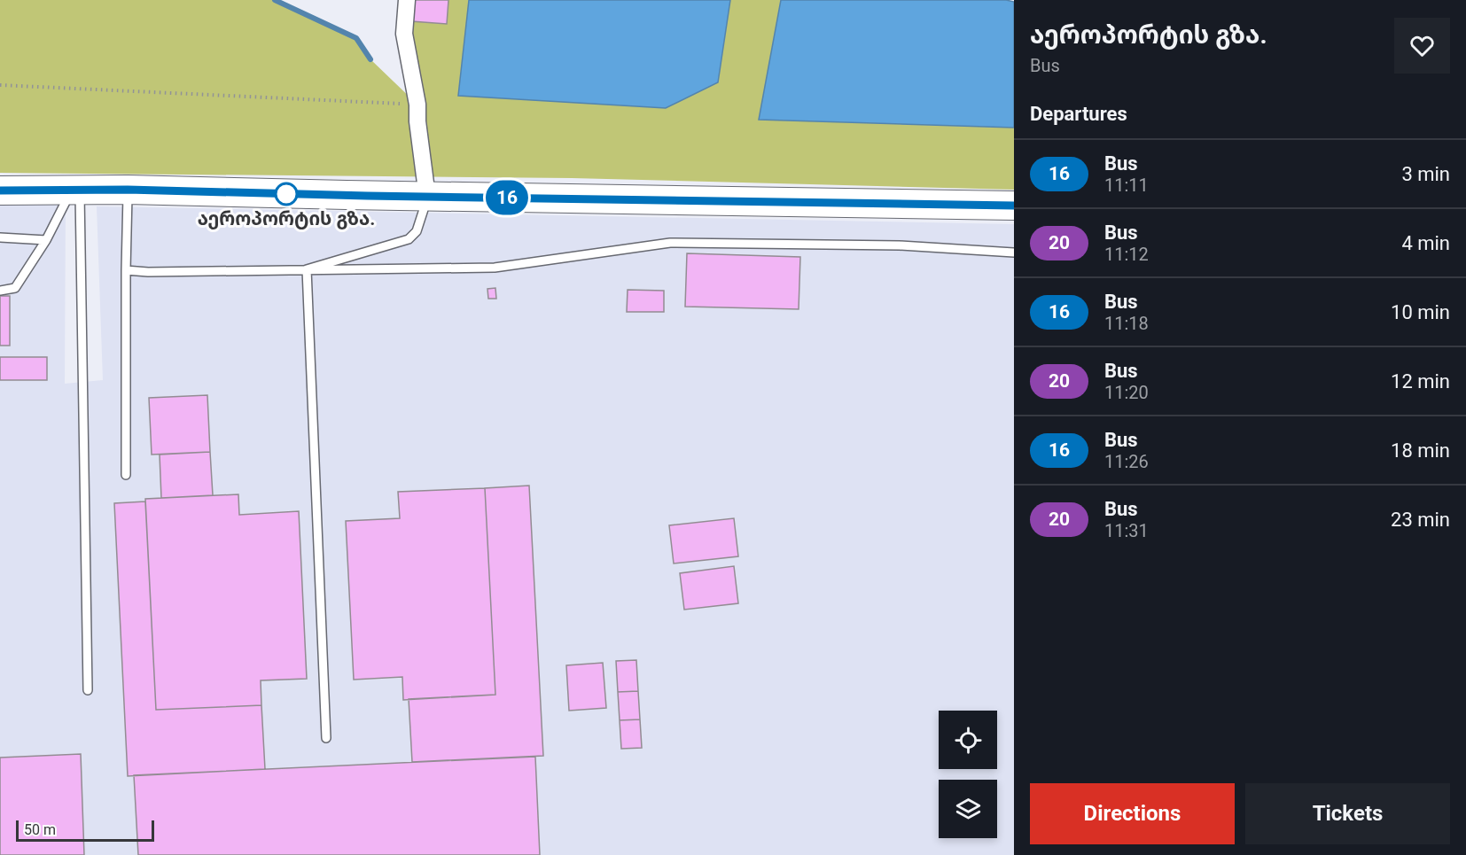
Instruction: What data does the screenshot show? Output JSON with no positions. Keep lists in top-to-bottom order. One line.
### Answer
{"places":["აეროპორტის გზა."],"lines":["bus line 16"],"scale_bar":"50 m","page":{"on_map":"16","heading":[["აეროპორტის გზა.","Bus"],"Departures"],"list":[{"mark":"16","name":"Bus","note":"11:11","value":"3 min"},{"mark":"20","name":"Bus","note":"11:12","value":"4 min"},{"mark":"16","name":"Bus","note":"11:18","value":"10 min"},{"mark":"20","name":"Bus","note":"11:20","value":"12 min"},{"mark":"16","name":"Bus","note":"11:26","value":"18 min"},{"mark":"20","name":"Bus","note":"11:31","value":"23 min"}],"buttons":["Directions","Tickets"],"scale":"50 m"}}
